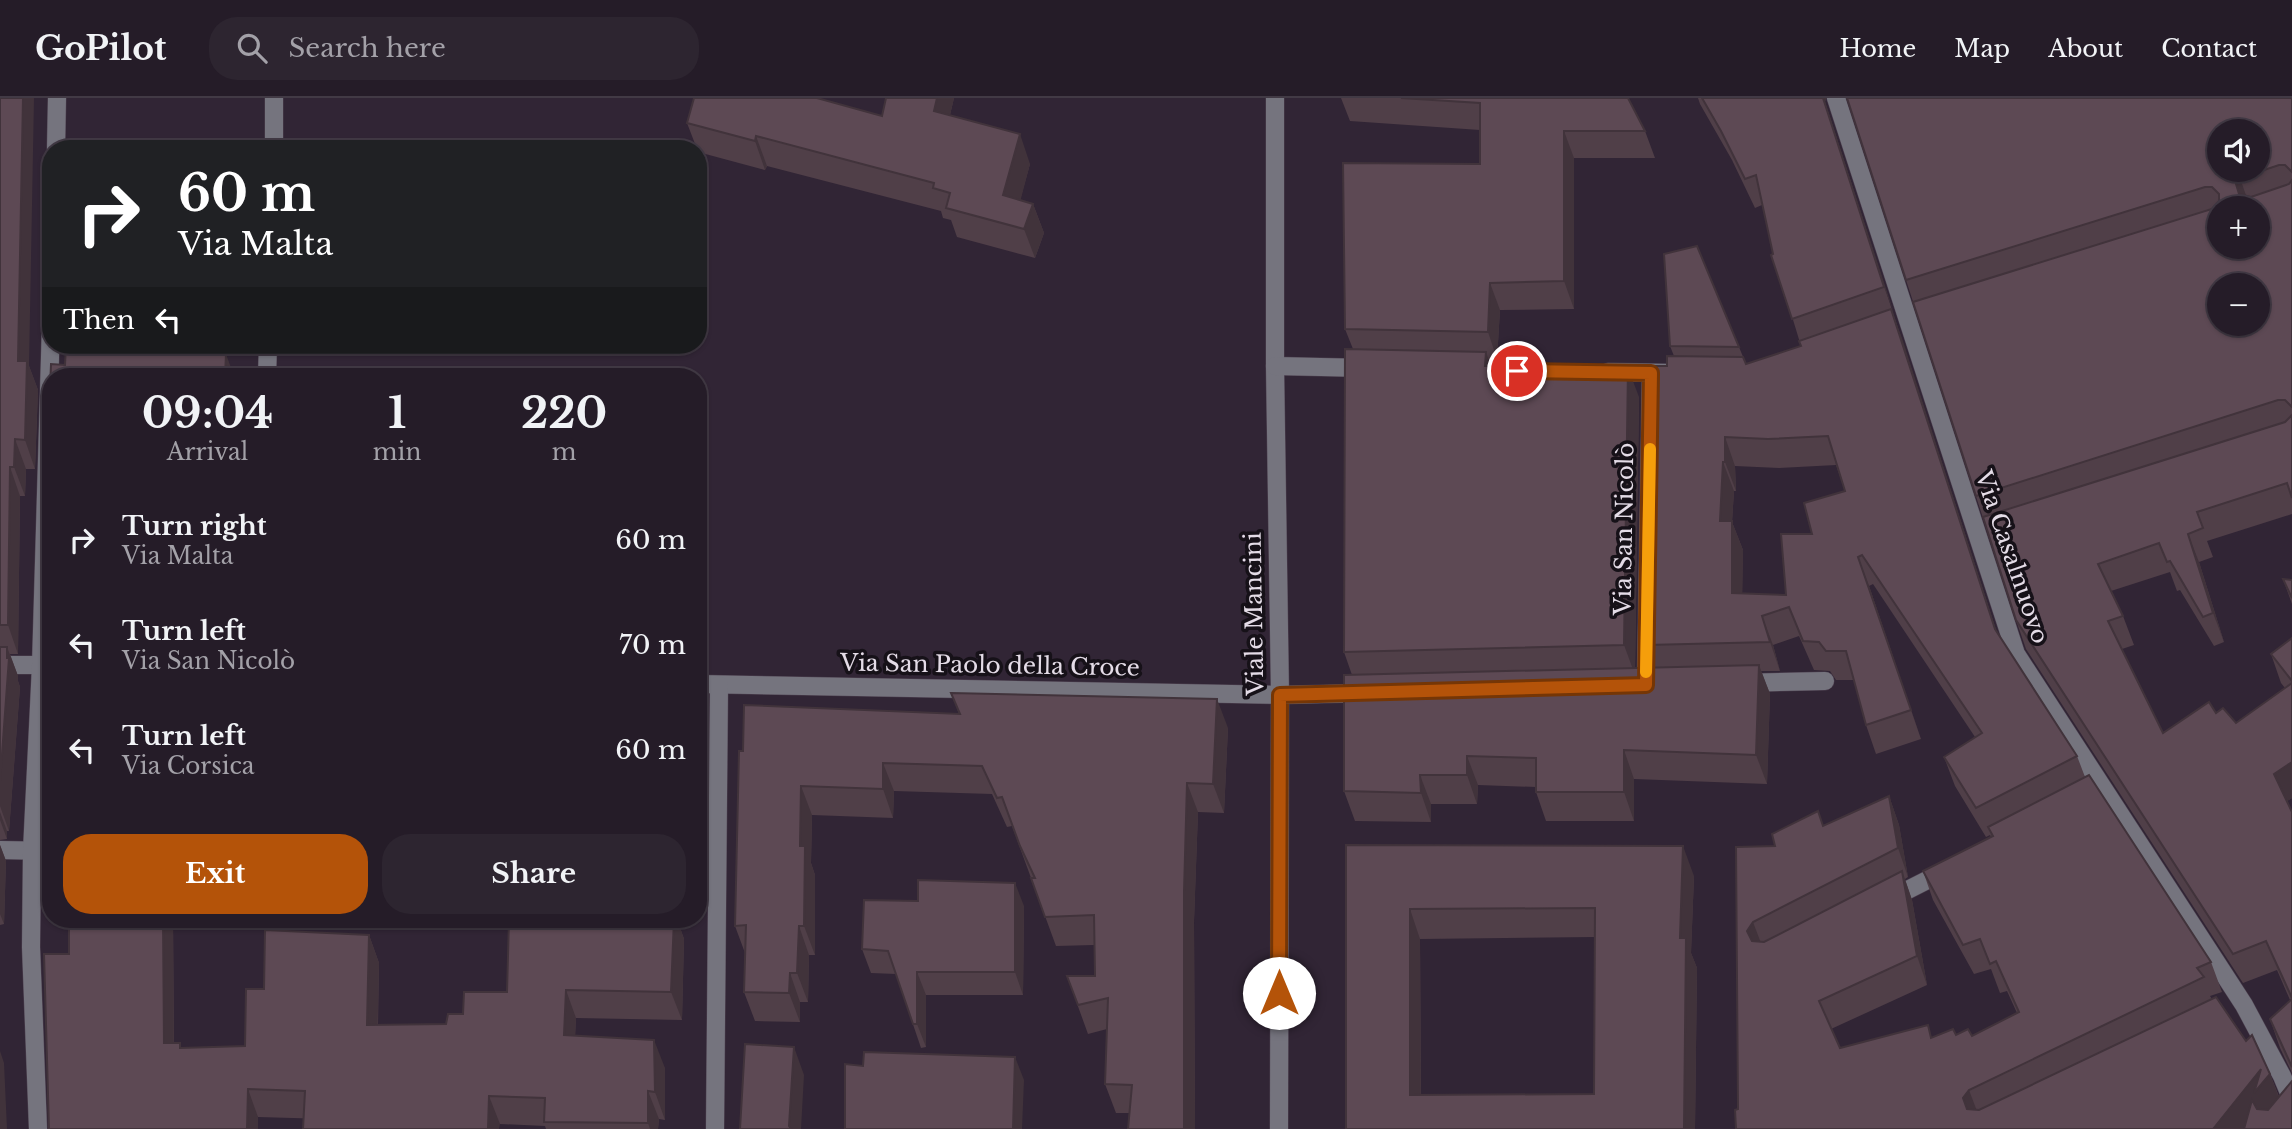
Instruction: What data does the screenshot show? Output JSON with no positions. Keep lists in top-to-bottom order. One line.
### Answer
{"streets":{"street":["Via San Nicolò","Via Casalnuovo","Viale Mancini","Via San Paolo della Croce"]},"crossings":[["Viale Mancini","Via San Paolo della Croce"]],"page":{"header":"GoPilot","search":"Search here","nav":["Home","Map","About","Contact"],"map_buttons":["+","−"],"turn":["60 m","Via Malta"],"then":"Then","eta":["09:04","Arrival","1","min","220","m"],"list":[{"name":"Turn right","note":"Via Malta","value":"60 m"},{"name":"Turn left","note":"Via San Nicolò","value":"70 m"},{"name":"Turn left","note":"Via Corsica","value":"60 m"}],"buttons":["Exit","Share"]}}
